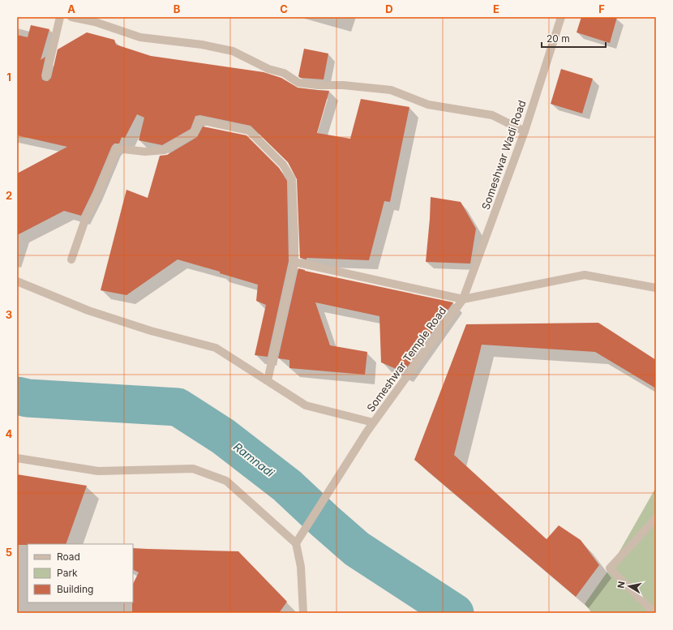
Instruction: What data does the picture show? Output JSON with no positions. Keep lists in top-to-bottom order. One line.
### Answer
{"streets":{"street":["Someshwar Wadi Road","Someshwar Temple Road"]},"crossings":[["Someshwar Wadi Road","Someshwar Temple Road"]],"water":["Ramnadi"],"legend":["Road","Park","Building"],"scale_bar":"20 m","north":"left","grid":{"columns":["A","B","C","D","E","F"],"rows":["1","2","3","4","5"]}}
